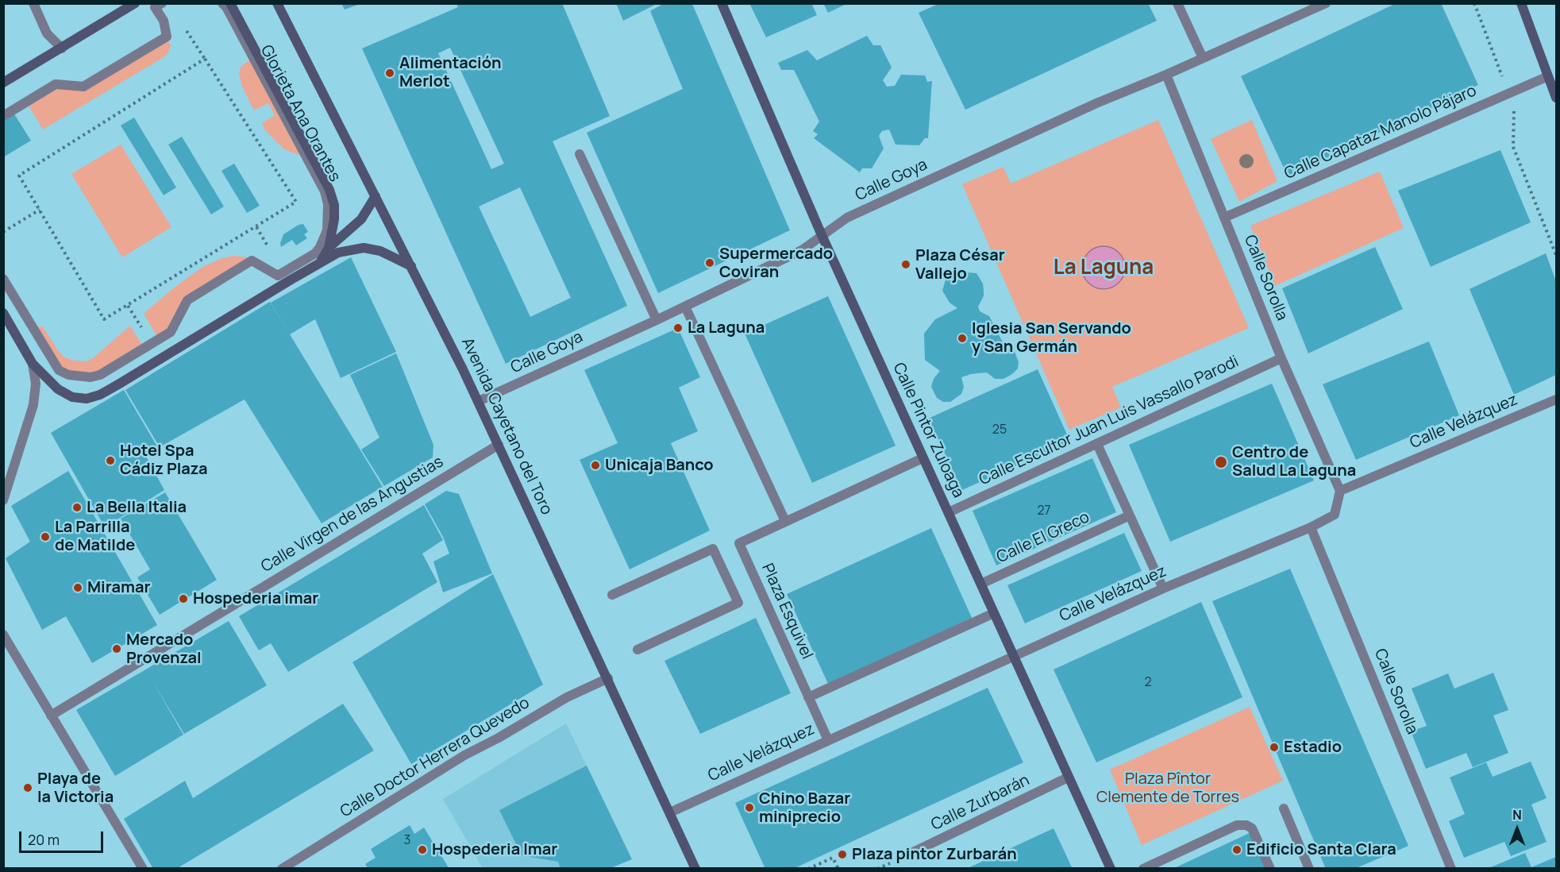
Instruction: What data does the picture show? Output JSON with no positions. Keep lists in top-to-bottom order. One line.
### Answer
{"streets":{"street":["Glorieta Ana Orantes","Calle Capataz Manolo Pájaro","Calle Goya","Calle Sorolla","Calle Escultor Juan Luis Vassallo Parodi","Calle Velázquez","Avenida Cayetano del Toro","Calle Pintor Zuloaga","Calle Virgen de las Angustias","Calle El Greco","Plaza Esquivel","Calle Doctor Herrera Quevedo","Calle Zurbarán"]},"crossings":[["Calle Capataz Manolo Pájaro","Calle Sorolla"],["Calle Goya","Calle Sorolla"],["Calle Goya","Avenida Cayetano del Toro"],["Calle Goya","Calle Pintor Zuloaga"],["Calle Sorolla","Calle Escultor Juan Luis Vassallo Parodi"],["Calle Sorolla","Calle Velázquez"],["Calle Escultor Juan Luis Vassallo Parodi","Calle Pintor Zuloaga"],["Calle Velázquez","Avenida Cayetano del Toro"],["Calle Velázquez","Calle Pintor Zuloaga"],["Calle Velázquez","Plaza Esquivel"],["Avenida Cayetano del Toro","Calle Virgen de las Angustias"],["Avenida Cayetano del Toro","Calle Doctor Herrera Quevedo"],["Calle Pintor Zuloaga","Calle El Greco"],["Calle Pintor Zuloaga","Plaza Esquivel"],["Calle Pintor Zuloaga","Calle Zurbarán"]],"districts":["La Laguna"],"parks":["Plaza Pîntor Clemente de Torres"],"places":["Alimentación Merlot","Supermercado Coviran","Plaza César Vallejo","La Laguna","Iglesia San Servando y San Germán","Hotel Spa Cádiz Plaza","Centro de Salud La Laguna","Unicaja Banco","La Bella Italia","La Parrilla de Matilde","Miramar","Hospederia imar","Mercado Provenzal","Estadio","Playa de la Victoria","Chino Bazar miniprecio","Hospederia Imar","Edificio Santa Clara","Plaza pintor Zurbarán"],"house_numbers":["25","27","2","3"],"scale_bar":"20 m","north":"top"}
